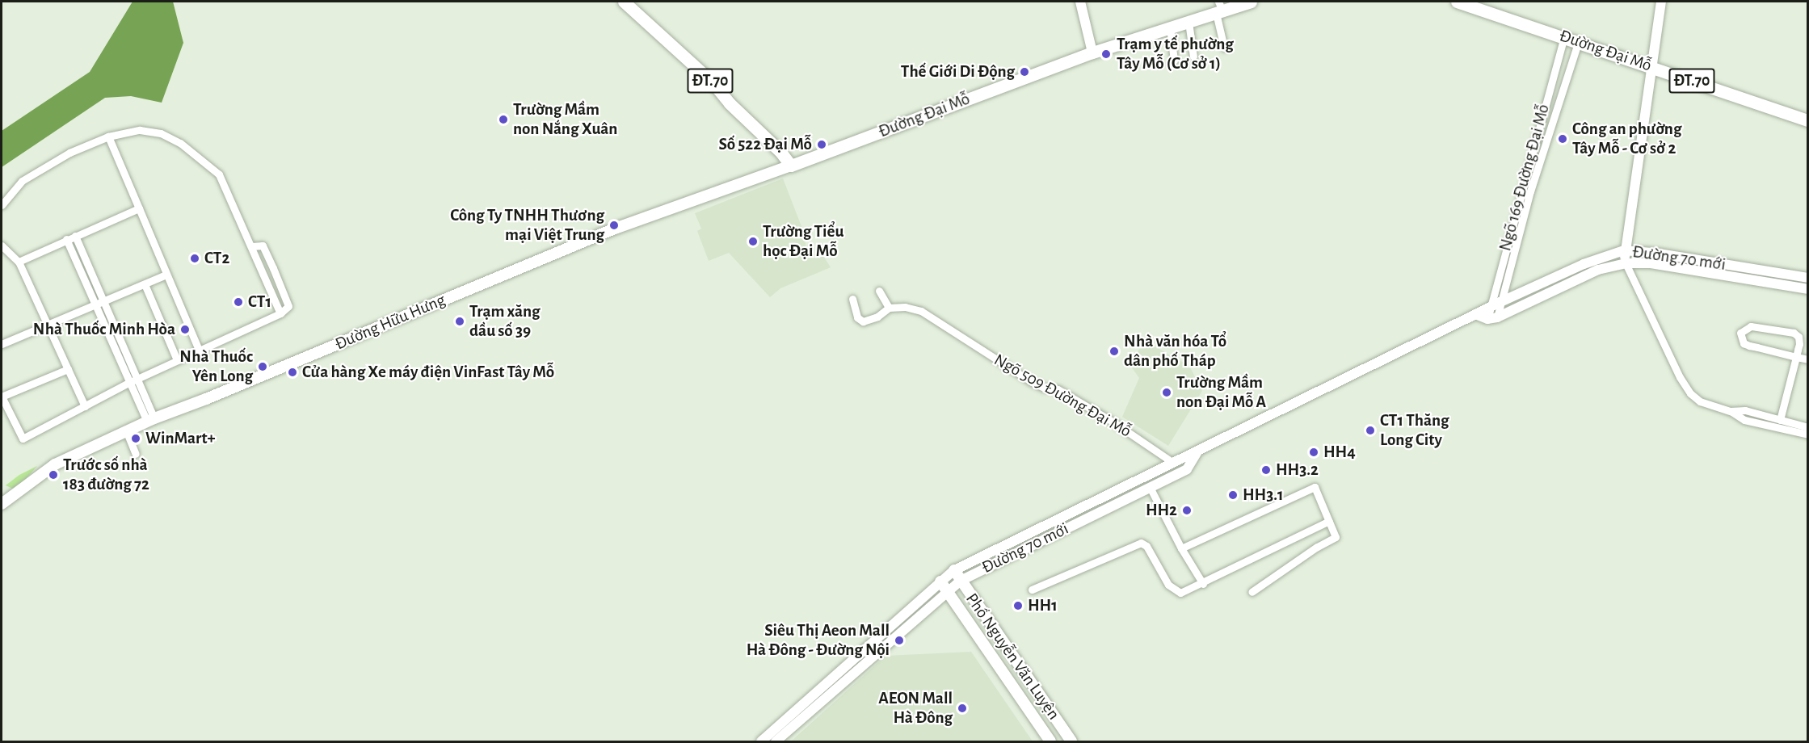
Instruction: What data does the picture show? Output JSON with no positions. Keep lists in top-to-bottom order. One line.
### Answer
{"streets":{"main road":["Đường Đại Mỗ","ĐT.70","Đường Hữu Hưng","Phố Nguyễn Văn Luyện"],"street":["Ngõ 169 Đường Đại Mỗ","Đường 70 mới","Ngõ 509 Đường Đại Mỗ"]},"crossings":[["Đường Đại Mỗ","ĐT.70"],["Đường Đại Mỗ","Ngõ 169 Đường Đại Mỗ"],["Đường Đại Mỗ","Đường Hữu Hưng"],["ĐT.70","Đường Hữu Hưng"],["Ngõ 169 Đường Đại Mỗ","Đường 70 mới"],["Đường 70 mới","Ngõ 509 Đường Đại Mỗ"],["Đường 70 mới","Phố Nguyễn Văn Luyện"]],"places":["Trạm y tế phường Tây Mỗ (Cơ sở 1)","Thế Giới Di Động","Trường Mầm non Nắng Xuân","Công an phường Tây Mỗ - Cơ sở 2","Số 522 Đại Mỗ","Công Ty TNHH Thương mại Việt Trung","Trường Tiểu học Đại Mỗ","CT2","CT1","Trạm xăng dầu số 39","Nhà Thuốc Minh Hòa","Nhà văn hóa Tổ dân phố Tháp","Nhà Thuốc Yên Long","Cửa hàng Xe máy điện VinFast Tây Mỗ","Trường Mầm non Đại Mỗ A","CT1 Thăng Long City","WinMart+","HH4","HH3.2","Trước số nhà 183 đường 72","HH3.1","HH2","HH1","Siêu Thị Aeon Mall Hà Đông - Đường Nội","AEON Mall Hà Đông"]}
